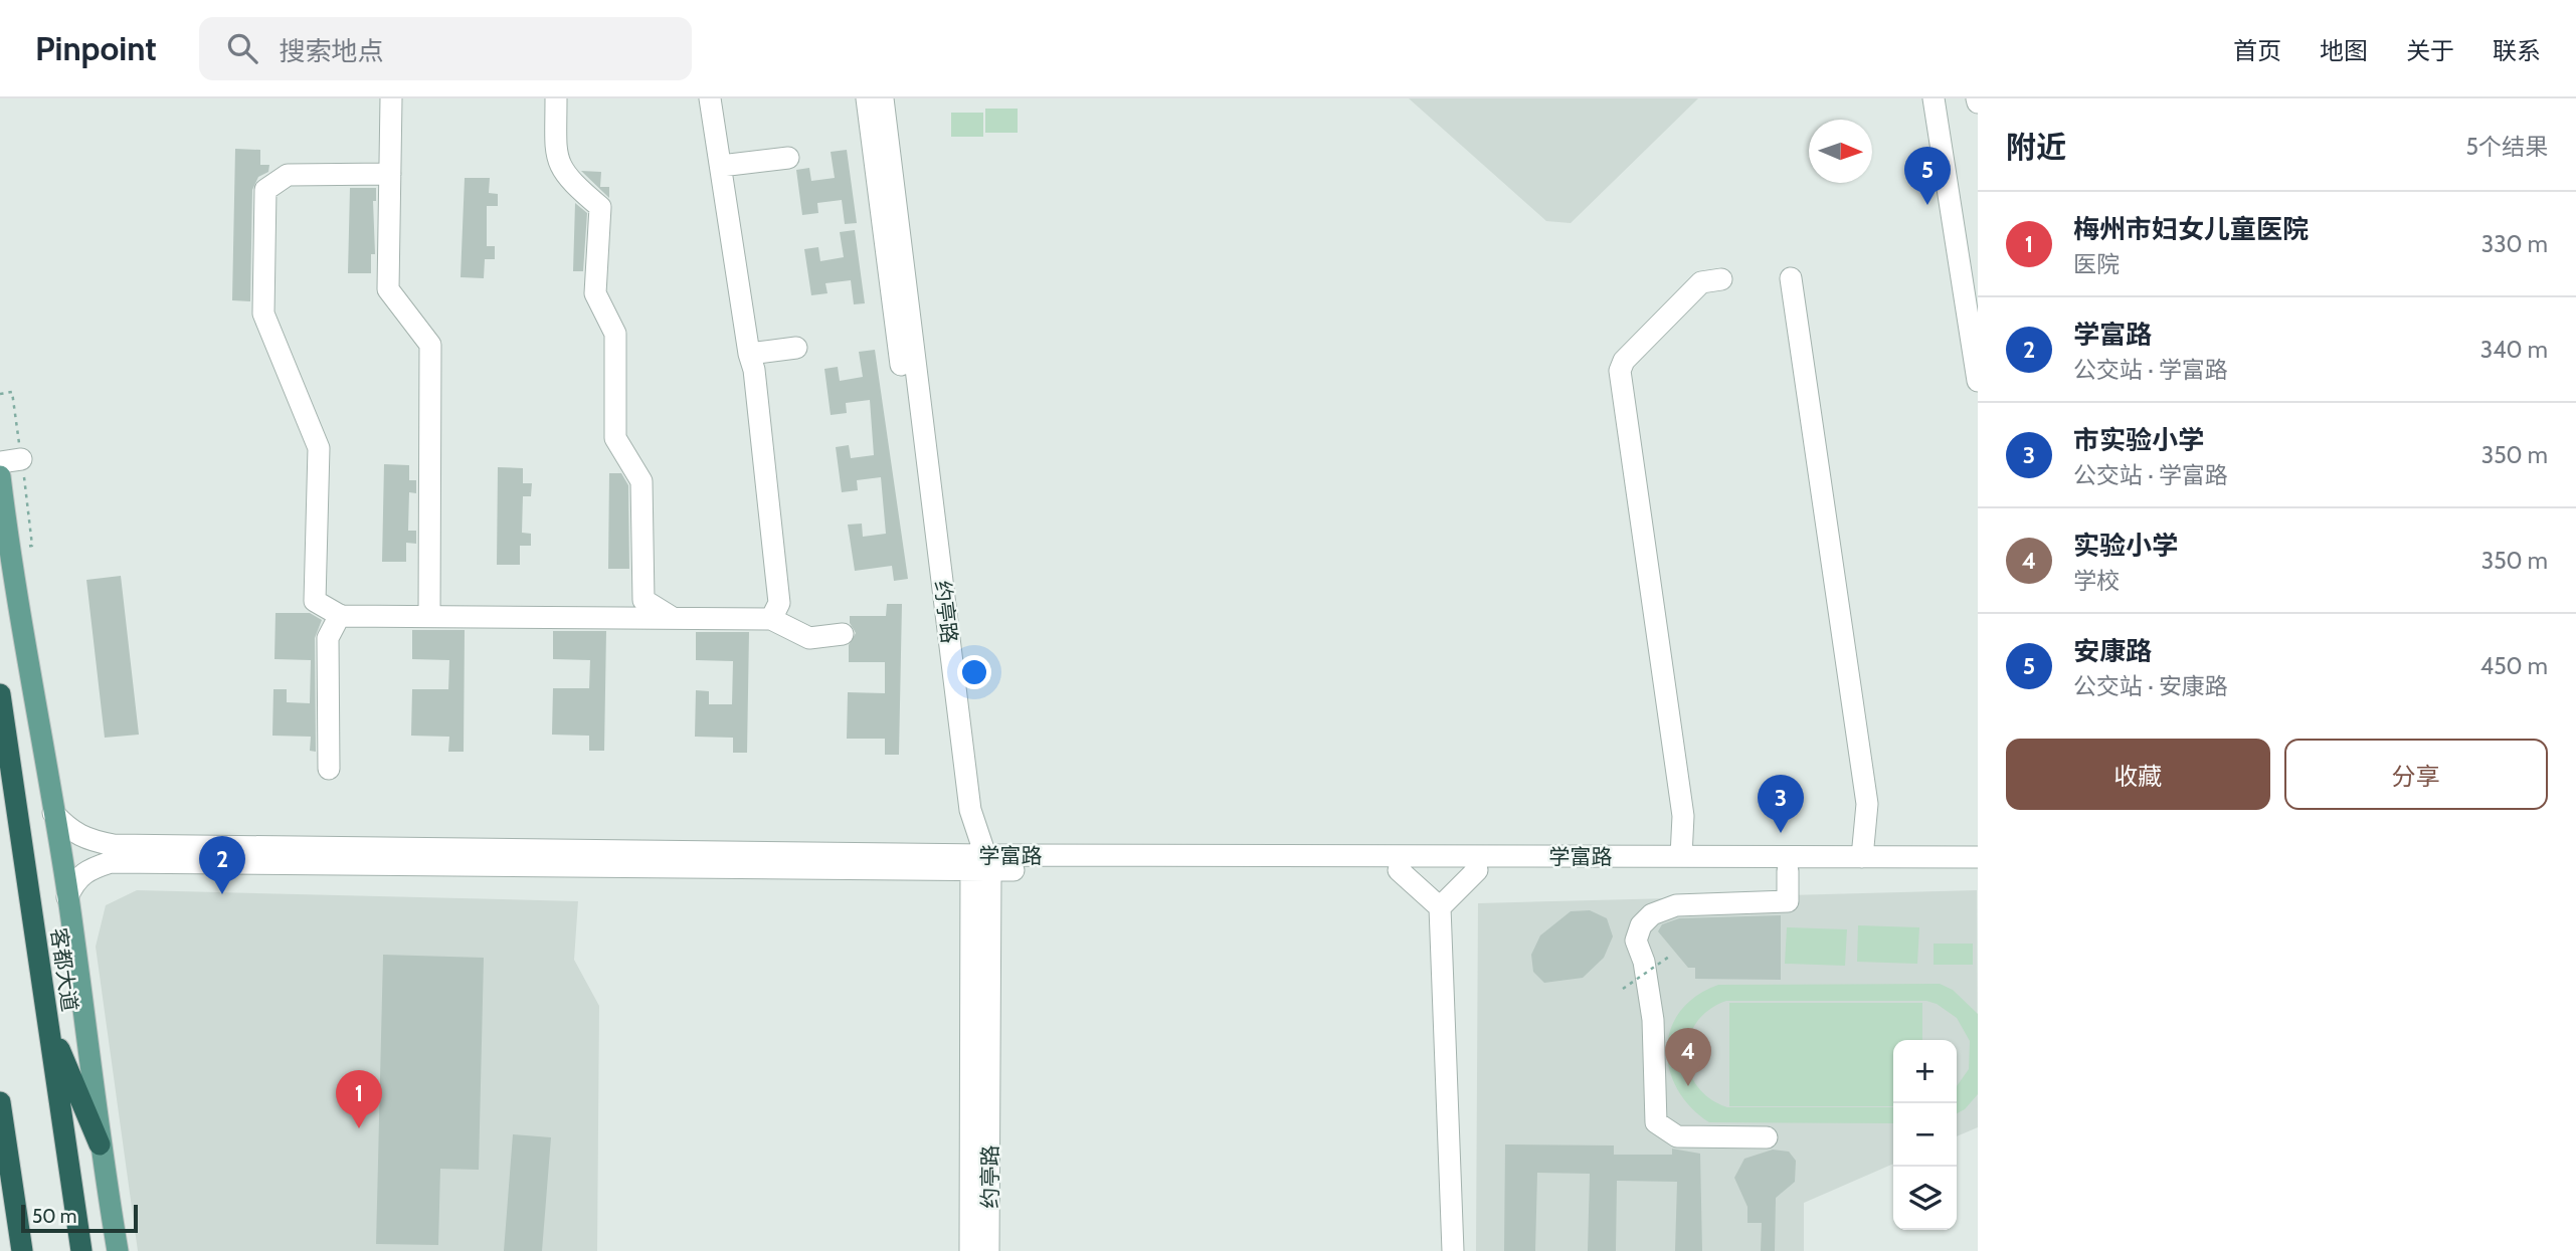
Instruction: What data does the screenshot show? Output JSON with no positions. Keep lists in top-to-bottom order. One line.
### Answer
{"streets":{"highway":["客都大道"],"street":["约亭路","学富路"]},"crossings":[["约亭路","学富路"]],"scale_bar":"50 m","north":"right","page":{"header":"Pinpoint","search":"搜索地点","nav":["首页","地图","关于","联系"],"heading":["附近","5个结果"],"pins":["5","3","2","4","1"],"list":[{"mark":"1","name":"梅州市妇女儿童医院","note":"医院","value":"330 m"},{"mark":"2","name":"学富路","note":"公交站 · 学富路","value":"340 m"},{"mark":"3","name":"市实验小学","note":"公交站 · 学富路","value":"350 m"},{"mark":"4","name":"实验小学","note":"学校","value":"350 m"},{"mark":"5","name":"安康路","note":"公交站 · 安康路","value":"450 m"}],"buttons":["收藏","分享"],"map_buttons":["+","−"],"scale":"50 m"}}
